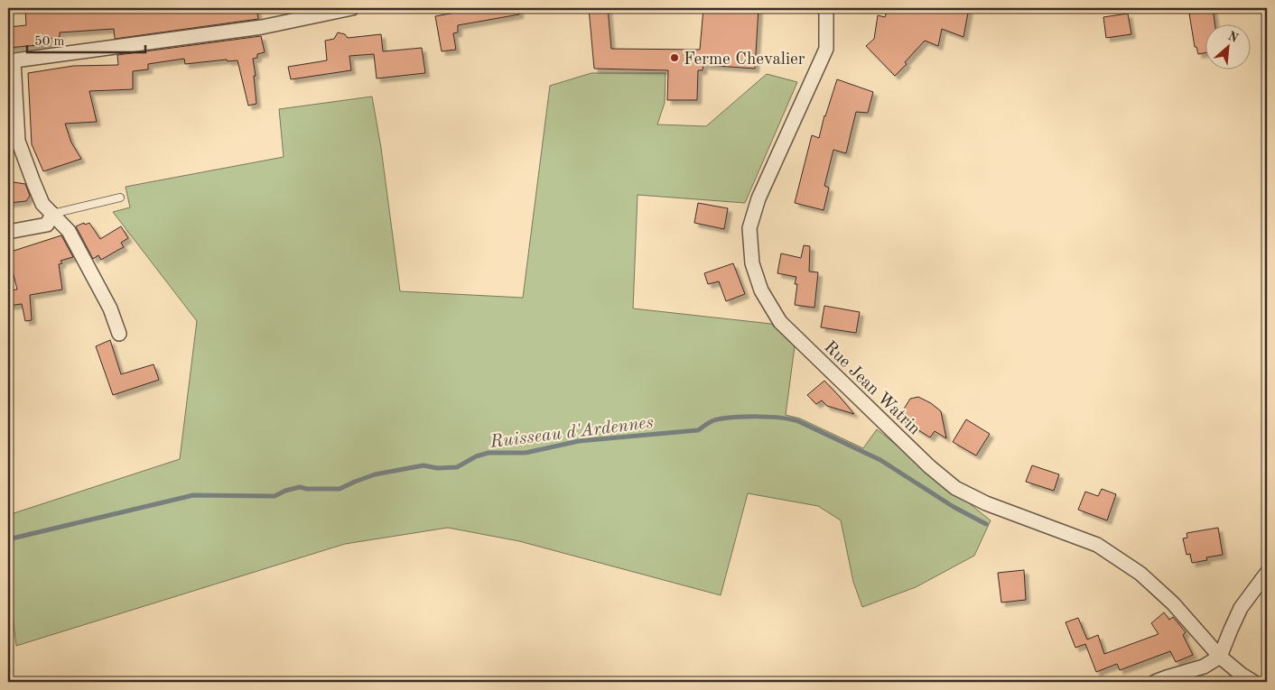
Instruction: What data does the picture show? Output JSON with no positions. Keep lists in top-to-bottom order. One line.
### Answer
{"streets":{"street":["Rue Jean Watrin"]},"water":["Ruisseau d'Ardennes"],"places":["Ferme Chevalier"],"scale_bar":"50 m","north":"top right"}
